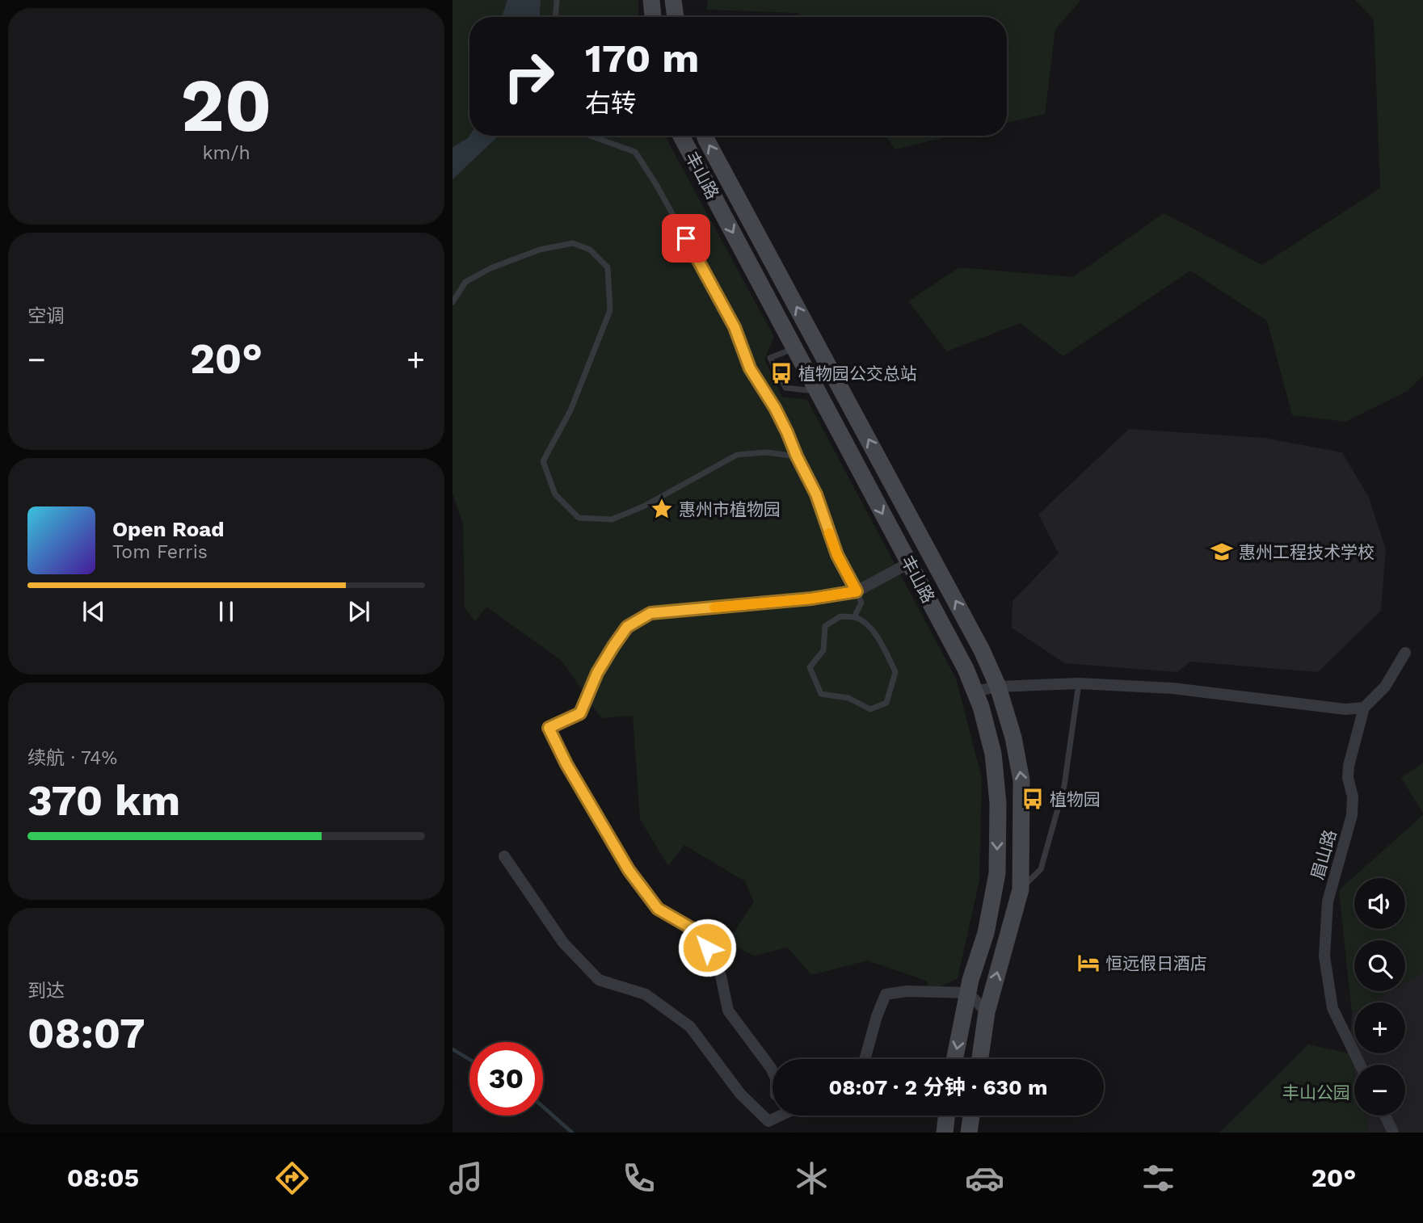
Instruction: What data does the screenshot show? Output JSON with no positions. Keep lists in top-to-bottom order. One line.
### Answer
{"streets":{"main road":["丰山路"],"street":["眉山路"]},"parks":["丰山公园"],"places":{"bus stop":["植物园公交总站","植物园"],"place":["惠州市植物园"],"school or university":["惠州工程技术学校"],"hotel":["恒远假日酒店"]},"page":{"tile":[["20","km/h"],"空调",["续航 · 74%","370 km"],["到达","08:07"]],"turn":["170 m","右转"],"heat":["−","20°","+"],"song":["Open Road","Tom Ferris"],"map_buttons":["+","−"],"limit":"30","trip":"08:07 · 2 分钟 · 630 m","tabs":["08:05","20°"]}}
